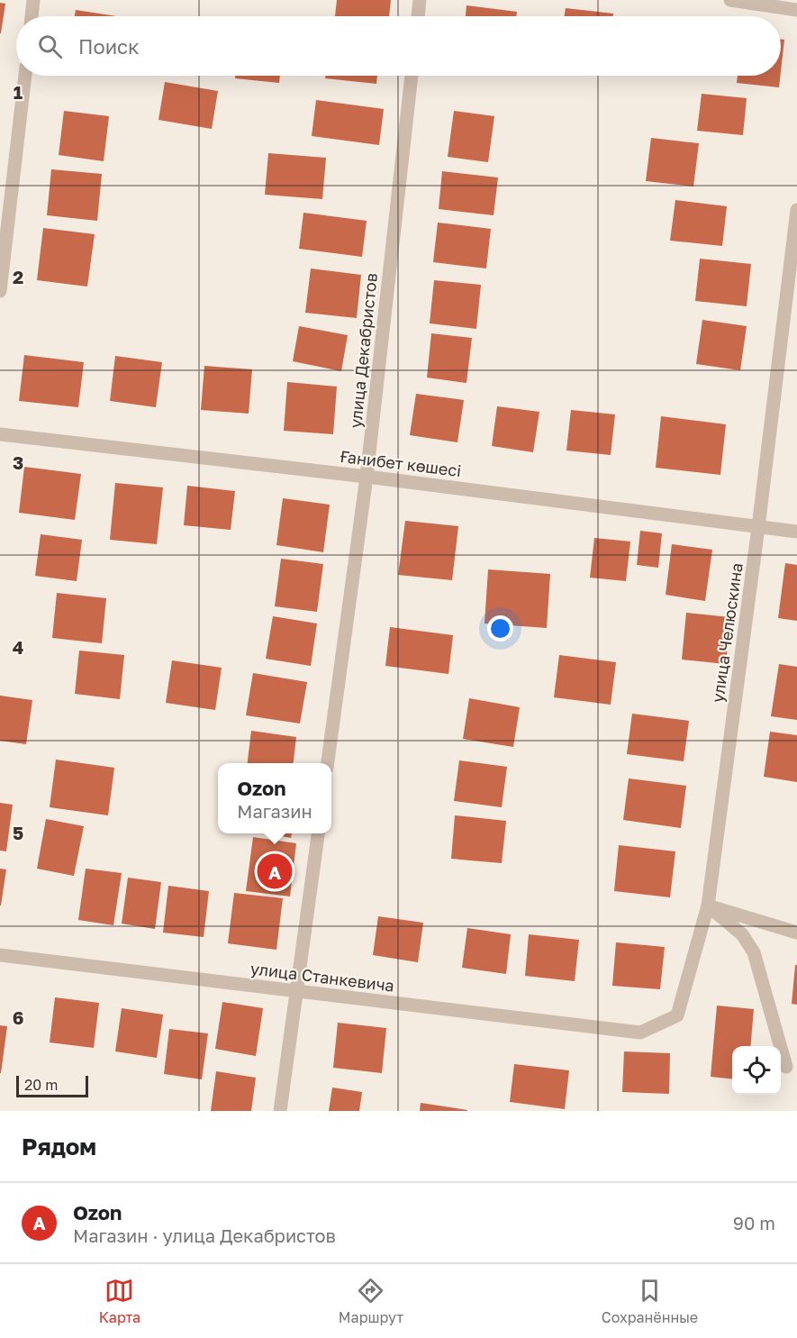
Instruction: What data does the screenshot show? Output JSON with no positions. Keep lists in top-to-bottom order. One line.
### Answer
{"streets":{"street":["улица Декабристов","Ғанибет көшесі","улица Челюскина","улица Станкевича"]},"crossings":[["улица Декабристов","Ғанибет көшесі"],["Ғанибет көшесі","улица Челюскина"],["улица Челюскина","улица Станкевича"]],"scale_bar":"20 m","page":{"search":"Поиск","popup":["Ozon","Магазин"],"pins":"A","scale":"20 m","heading":"Рядом","list":[{"mark":"A","name":"Ozon","note":"Магазин · улица Декабристов","value":"90 m"}],"nav":["Карта","Маршрут","Сохранённые"]},"grid":{"rows":["1","2","3","4","5","6"]}}
